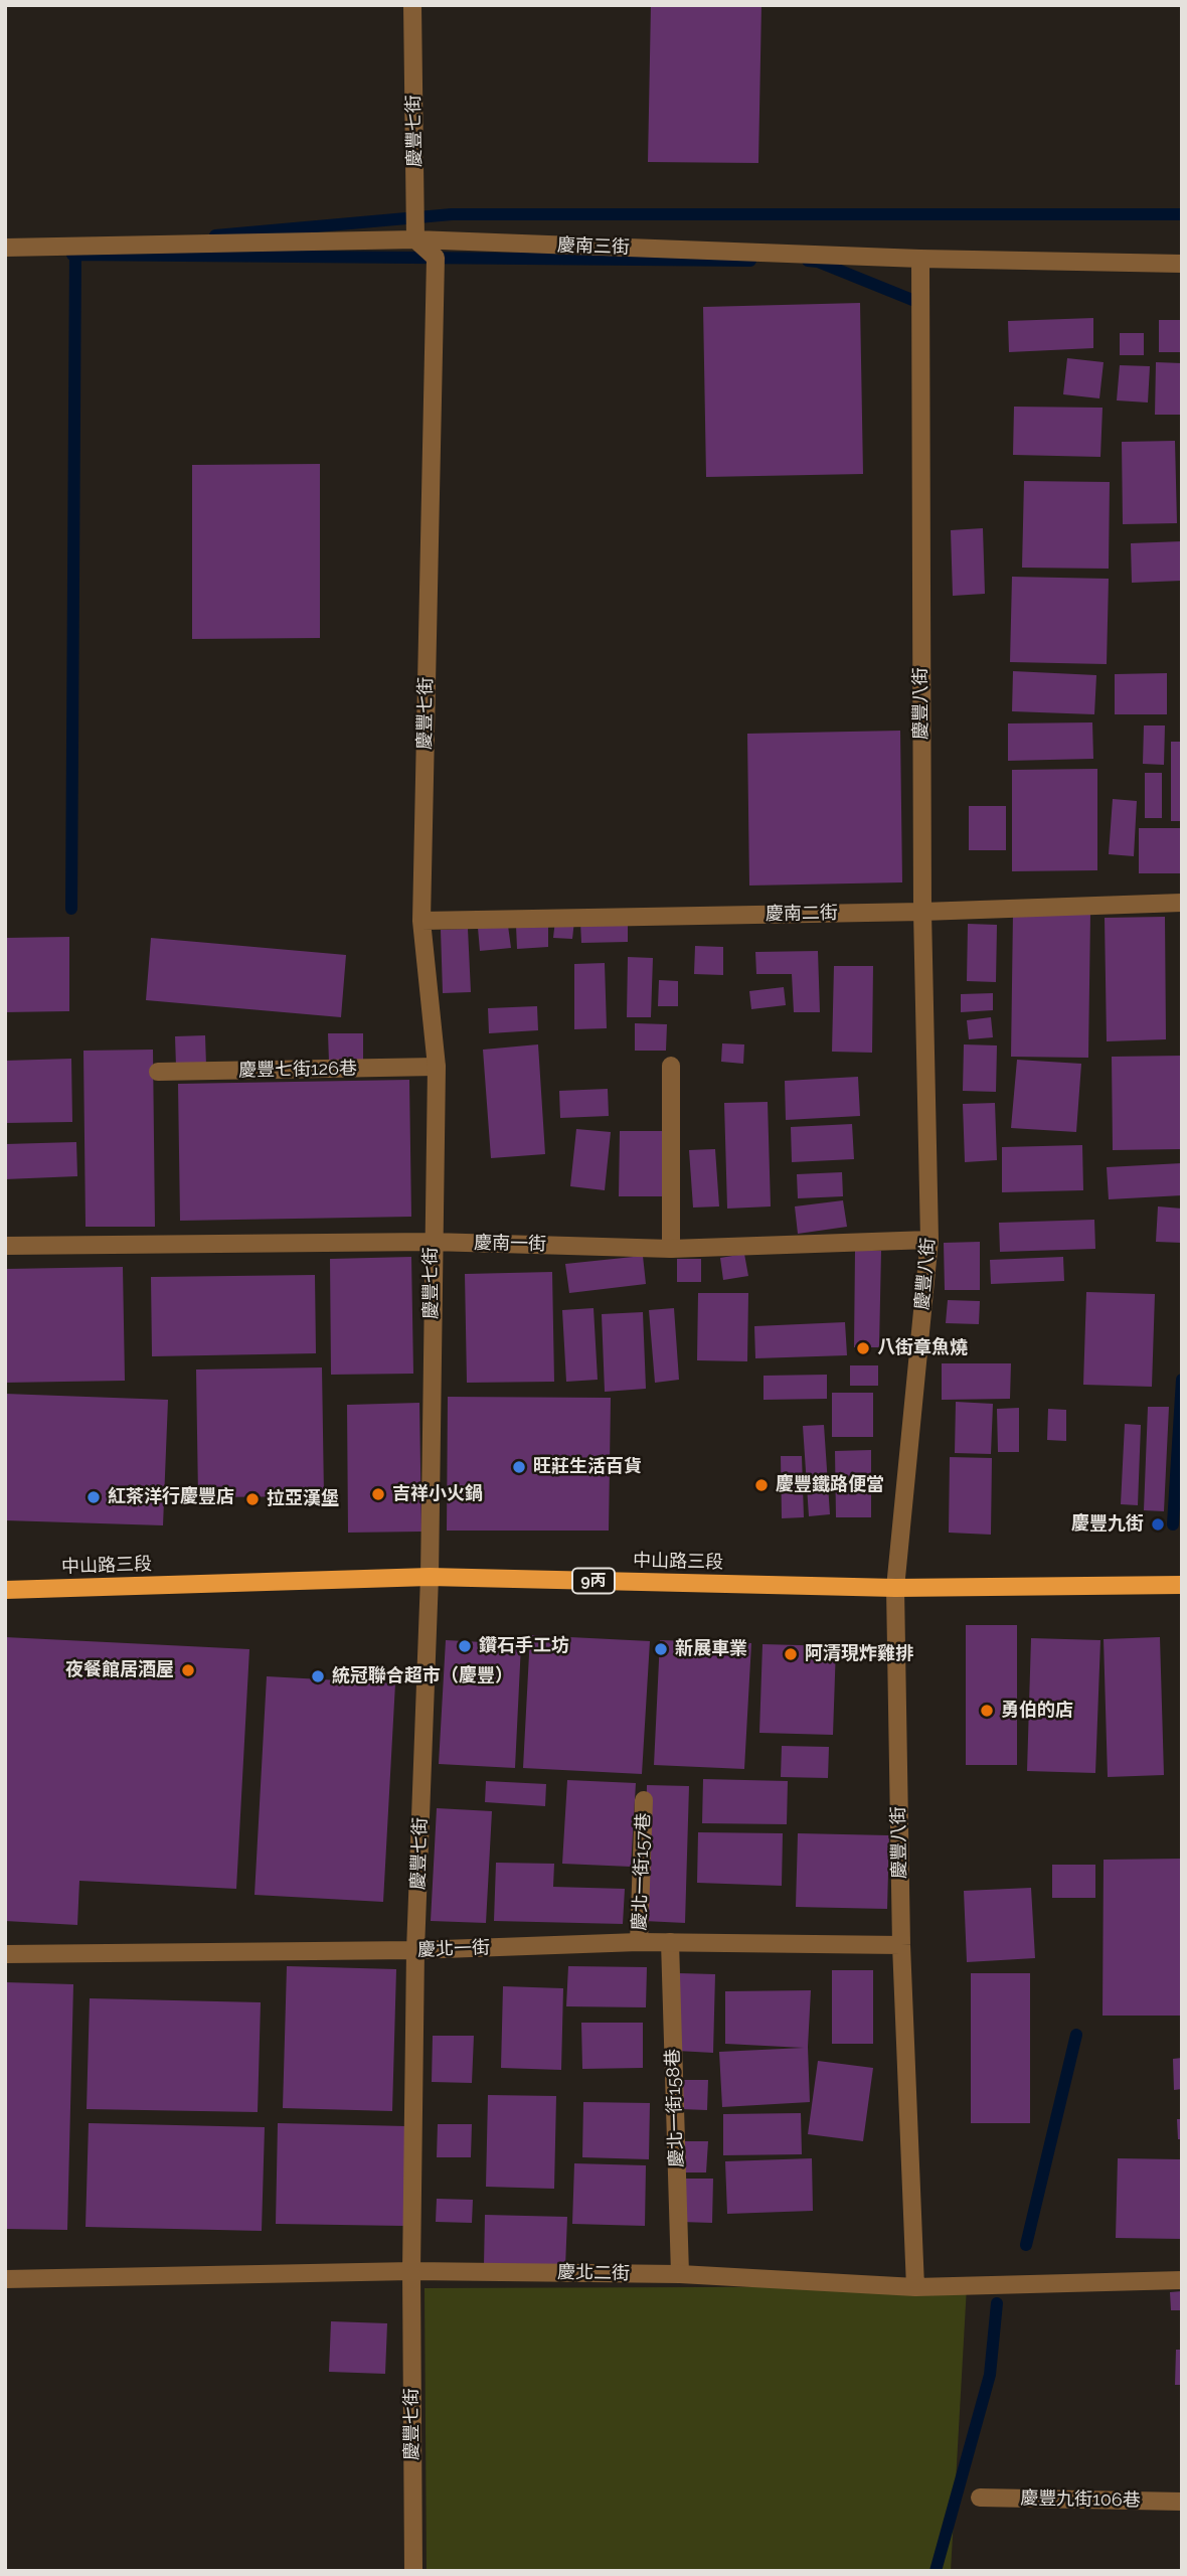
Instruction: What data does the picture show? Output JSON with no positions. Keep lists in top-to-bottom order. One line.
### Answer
{"streets":{"main road":["中山路三段","9丙"],"street":["慶豐七街","慶南三街","慶豐八街","慶南二街","慶豐七街126巷","慶南一街","慶北一街157巷","慶北一街","慶北一街158巷","慶北二街","慶豐九街106巷"]},"crossings":[["慶豐七街","慶南三街"],["慶豐七街","慶南二街"],["慶豐七街","慶豐七街126巷"],["慶豐七街","慶南一街"],["慶豐七街","中山路三段"],["慶豐七街","慶北一街"],["慶豐七街","慶北二街"],["慶南三街","慶豐八街"],["慶豐八街","慶南二街"],["慶豐八街","慶南一街"],["慶豐八街","中山路三段"],["慶豐八街","慶北一街"],["慶豐八街","慶北二街"],["慶北一街157巷","慶北一街"],["慶北一街","慶北一街158巷"],["慶北一街158巷","慶北二街"]],"places":["八街章魚燒","旺莊生活百貨","慶豐鐵路便當","吉祥小火鍋","紅茶洋行慶豐店","拉亞漢堡","慶豐九街","鑽石手工坊","新展車業","阿清現炸雞排","夜餐館居酒屋","統冠聯合超市（慶豐）","勇伯的店"]}
